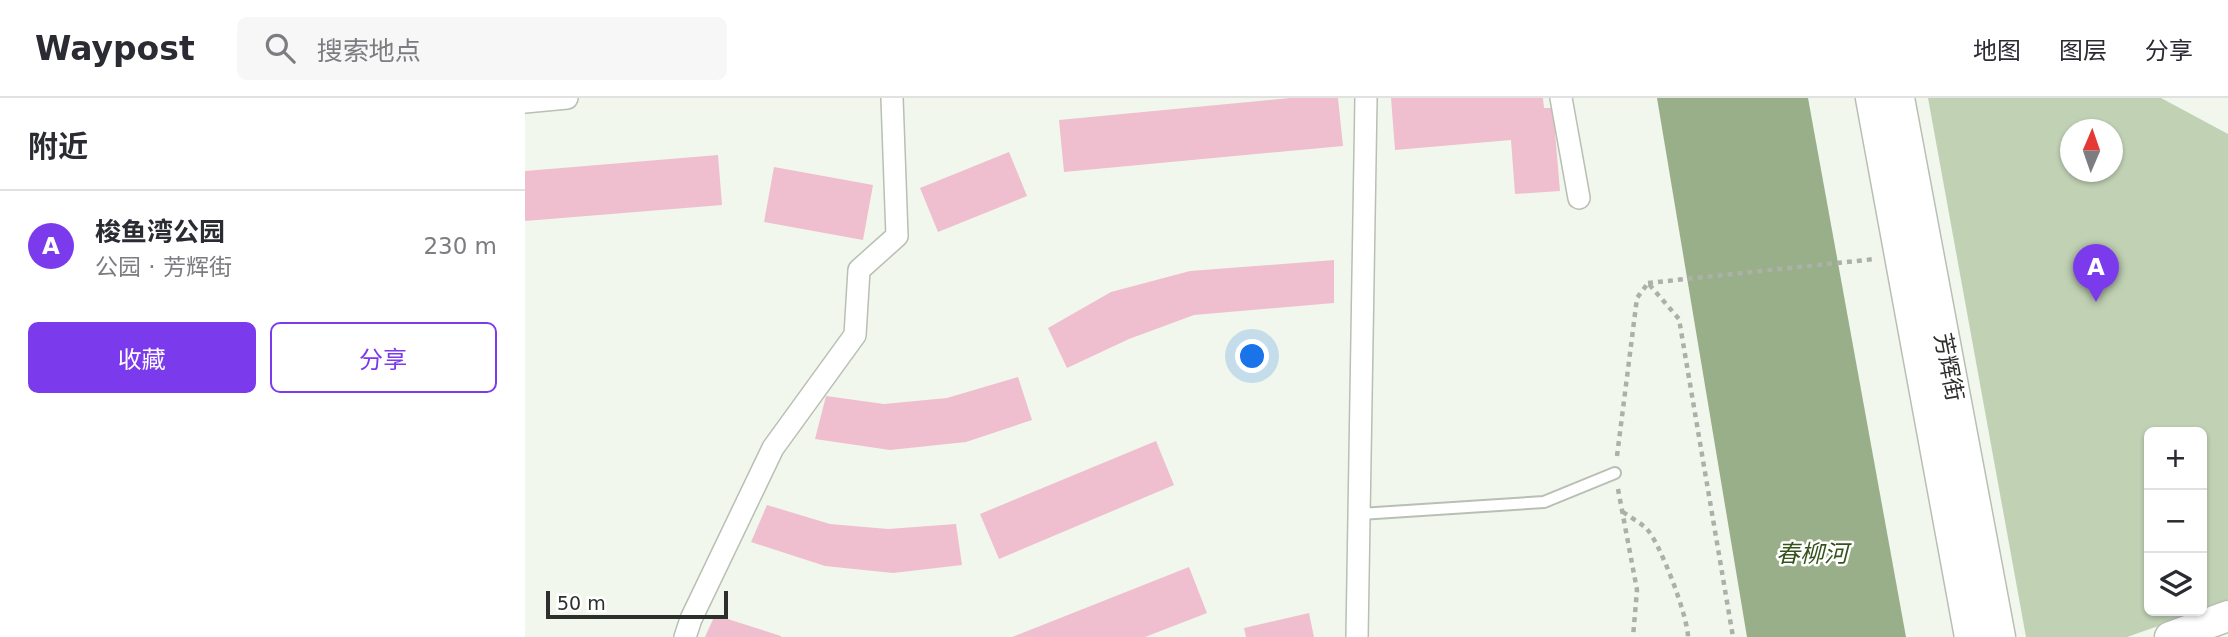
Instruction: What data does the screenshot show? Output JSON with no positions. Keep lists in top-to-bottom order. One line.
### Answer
{"streets":{"street":["芳辉街"]},"water":["春柳河"],"scale_bar":"50 m","north":"top","page":{"header":"Waypost","search":"搜索地点","nav":["地图","图层","分享"],"heading":"附近","list":[{"mark":"A","name":"梭鱼湾公园","note":"公园 · 芳辉街","value":"230 m"}],"pins":"A","buttons":["收藏","分享"],"map_buttons":["+","−"],"scale":"50 m"}}
